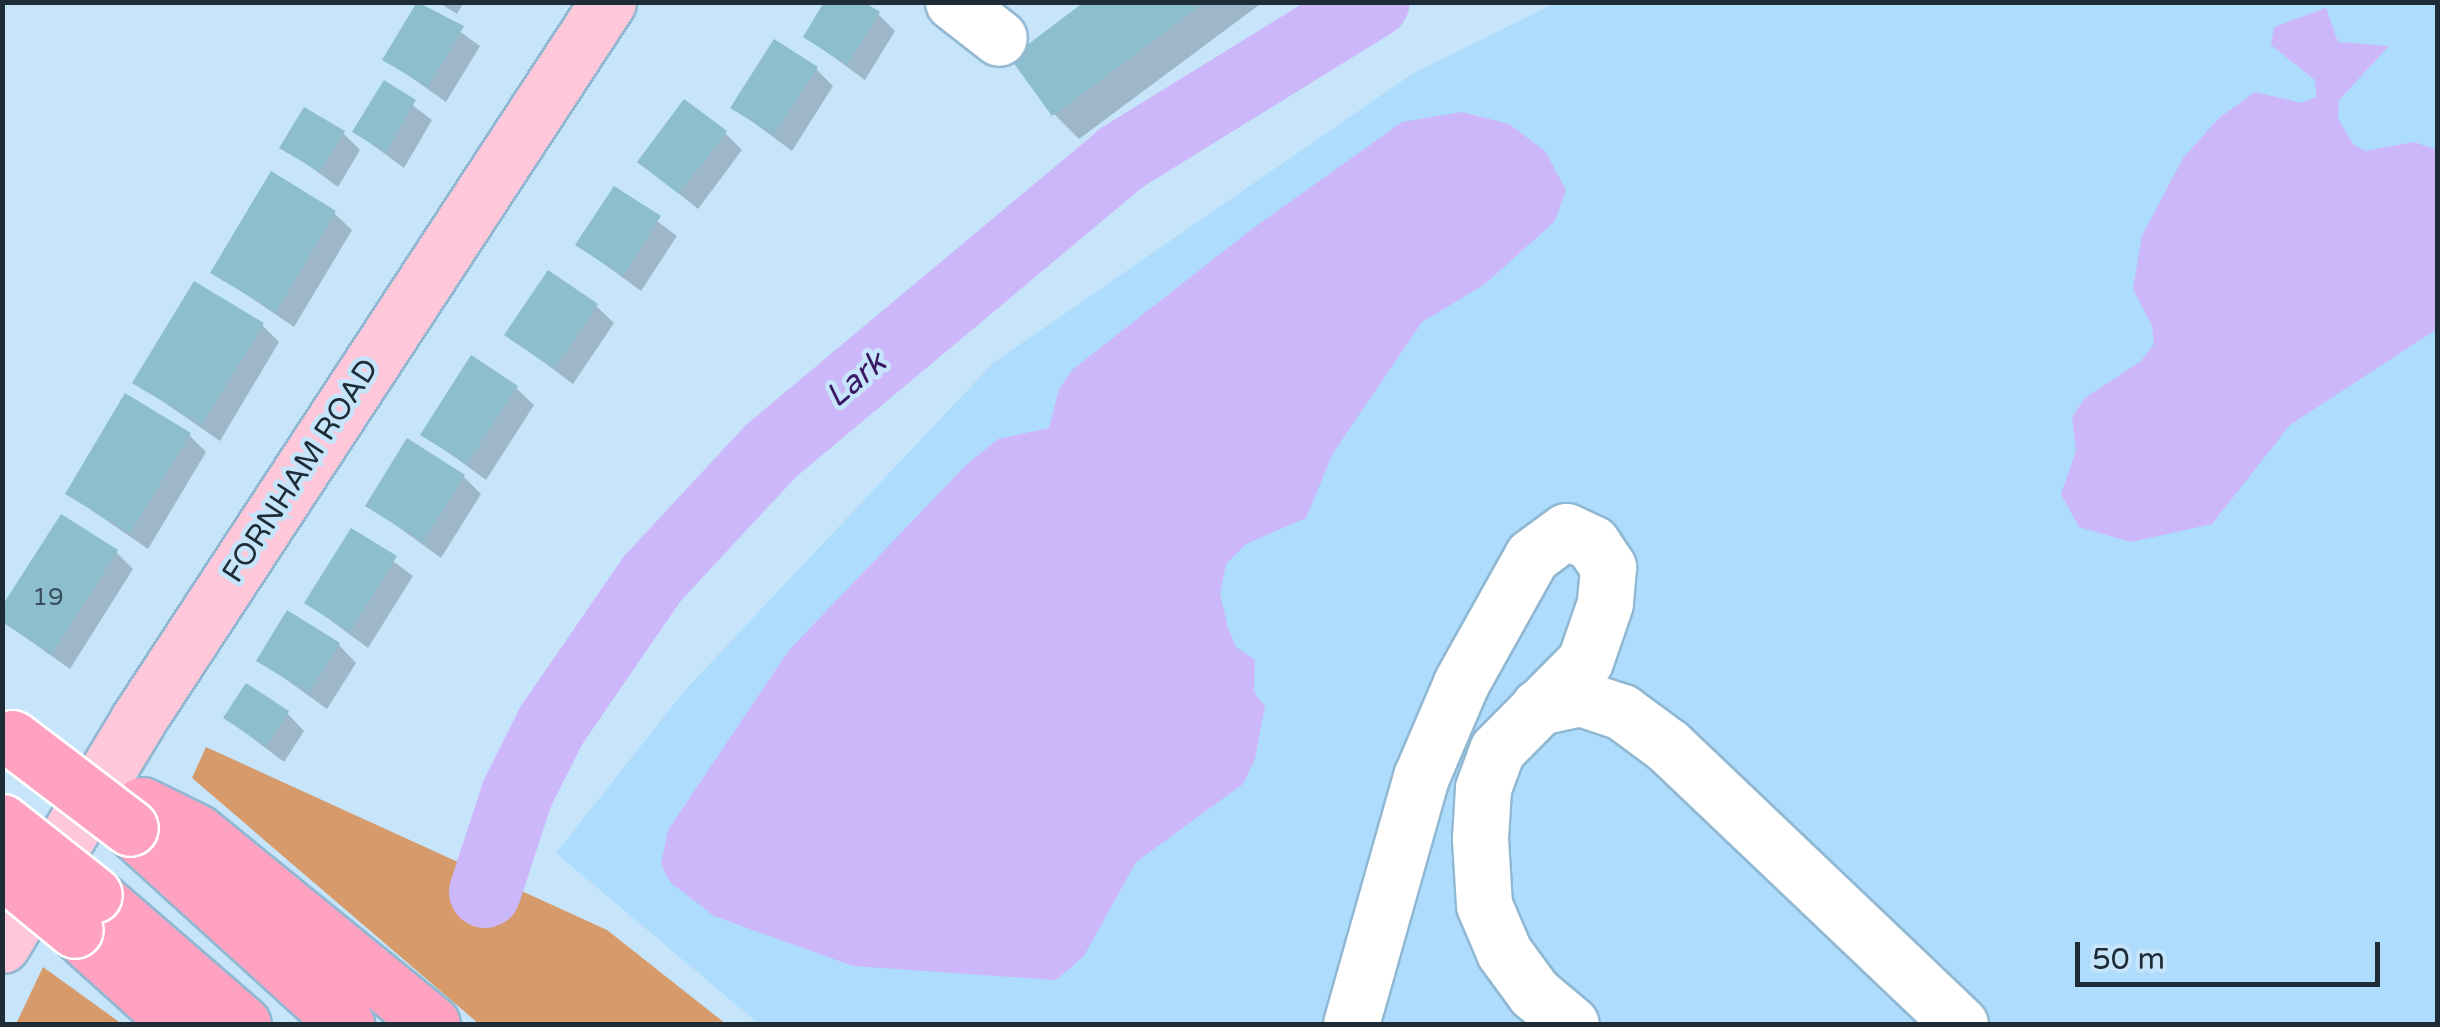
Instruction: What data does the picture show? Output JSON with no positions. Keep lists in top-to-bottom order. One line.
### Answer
{"streets":{"main road":["FORNHAM ROAD"]},"water":["Lark"],"house_numbers":["19"],"scale_bar":"50 m"}
